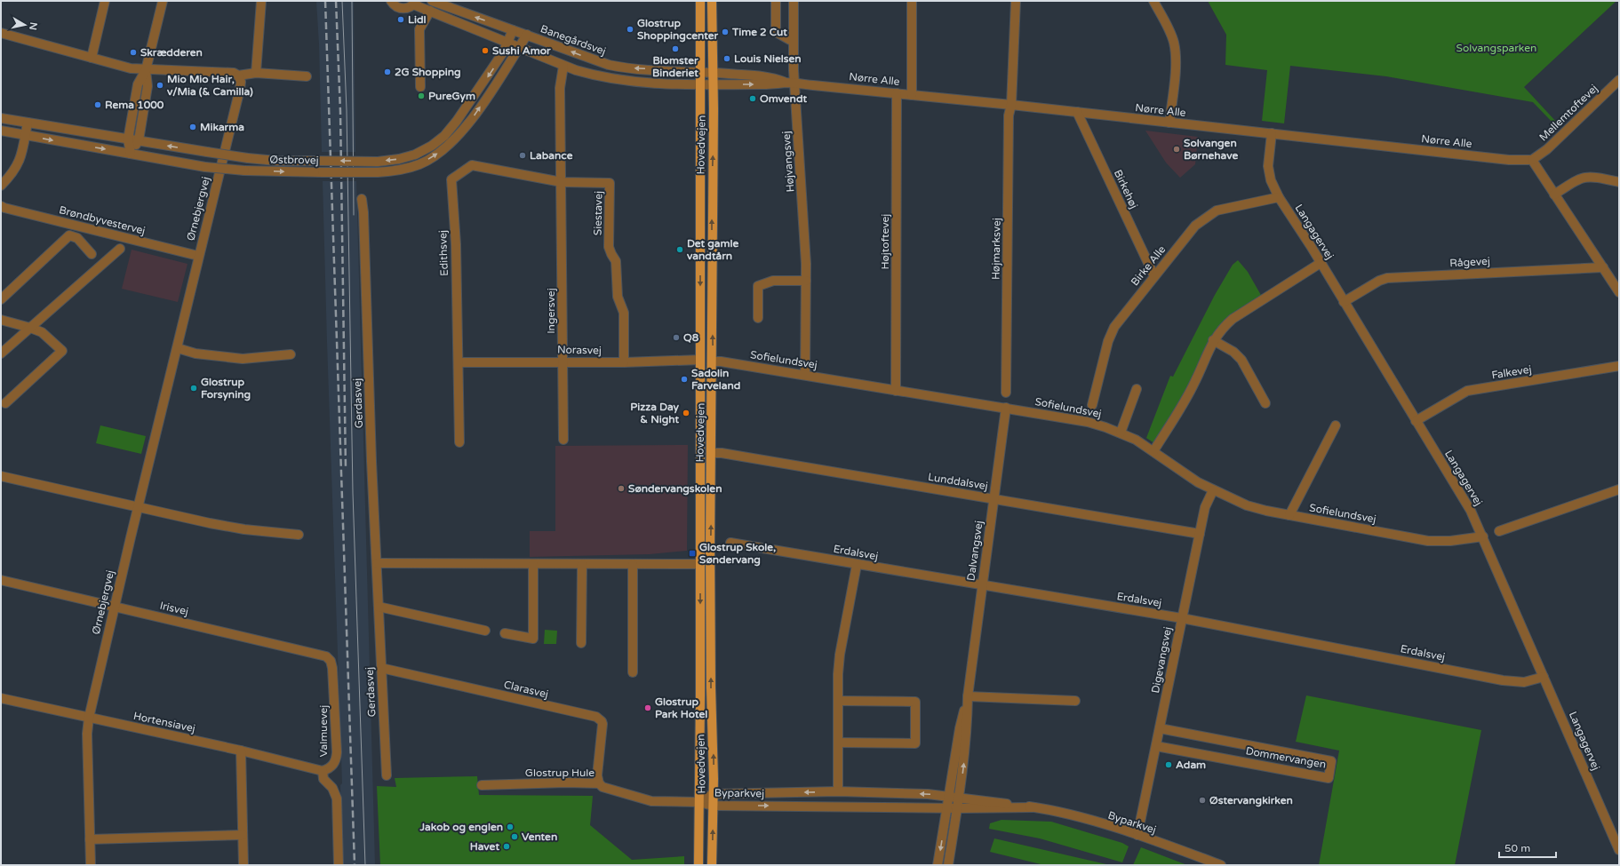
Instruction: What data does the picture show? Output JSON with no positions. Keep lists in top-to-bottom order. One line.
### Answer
{"streets":{"main road":["Hovedvejen"],"street":["Banegårdsvej","Nørre Alle","Mellemtoftevej","Østbrovej","Højvangsvej","Birkehøj","Ørnebjergvej","Siestavej","Brøndbyvestervej","Langagervej","Højtoftevej","Højmarksvej","Edithsvej","Rågevej","Birke Alle","Ingersvej","Norasvej","Sofielundsvej","Falkevej","Gerdasvej","Lunddalsvej","Dalvangsvej","Erdalsvej","Irisvej","Digevangsvej","Clarasvej","Hortensiavej","Valmuevej","Dommervangen","Glostrup Hule","Byparkvej"]},"crossings":[["Banegårdsvej","Nørre Alle"],["Banegårdsvej","Hovedvejen"],["Banegårdsvej","Østbrovej"],["Nørre Alle","Mellemtoftevej"],["Nørre Alle","Hovedvejen"],["Nørre Alle","Højvangsvej"],["Nørre Alle","Birkehøj"],["Nørre Alle","Langagervej"],["Nørre Alle","Højtoftevej"],["Nørre Alle","Højmarksvej"],["Hovedvejen","Norasvej"],["Hovedvejen","Sofielundsvej"],["Hovedvejen","Lunddalsvej"],["Hovedvejen","Glostrup Hule"],["Hovedvejen","Byparkvej"],["Højvangsvej","Sofielundsvej"],["Birkehøj","Birke Alle"],["Ørnebjergvej","Brøndbyvestervej"],["Ørnebjergvej","Irisvej"],["Ørnebjergvej","Hortensiavej"],["Siestavej","Edithsvej"],["Siestavej","Ingersvej"],["Siestavej","Norasvej"],["Langagervej","Rågevej"],["Langagervej","Birke Alle"],["Langagervej","Sofielundsvej"],["Langagervej","Falkevej"],["Langagervej","Erdalsvej"],["Højtoftevej","Sofielundsvej"],["Edithsvej","Ingersvej"],["Edithsvej","Norasvej"],["Ingersvej","Norasvej"],["Sofielundsvej","Dalvangsvej"],["Sofielundsvej","Digevangsvej"],["Gerdasvej","Clarasvej"],["Lunddalsvej","Dalvangsvej"],["Lunddalsvej","Digevangsvej"],["Dalvangsvej","Erdalsvej"],["Dalvangsvej","Byparkvej"],["Erdalsvej","Digevangsvej"],["Irisvej","Valmuevej"],["Digevangsvej","Dommervangen"],["Digevangsvej","Byparkvej"],["Clarasvej","Glostrup Hule"],["Hortensiavej","Valmuevej"],["Glostrup Hule","Byparkvej"]],"parks":["Solvangsparken"],"places":{"other":["Lidl","Glostrup Shoppingcenter","Time 2 Cut","Blomster Binderiet","Sushi Amor","Skrædderen","Louis Nielsen","2G Shopping","Mio Mio Hair, v/Mia (& Camilla)","PureGym","Omvendt","Rema 1000","Mikarma","Solvangen Børnehave","Labance","Det gamle vandtårn","Q8","Sadolin Farveland","Glostrup Forsyning","Pizza Day & Night","Søndervangskolen","Glostrup Park Hotel","Adam","Østervangkirken","Jakob og englen","Venten","Havet"],"transit":["Glostrup Skole, Søndervang"]},"scale_bar":"50 m","north":"right"}
